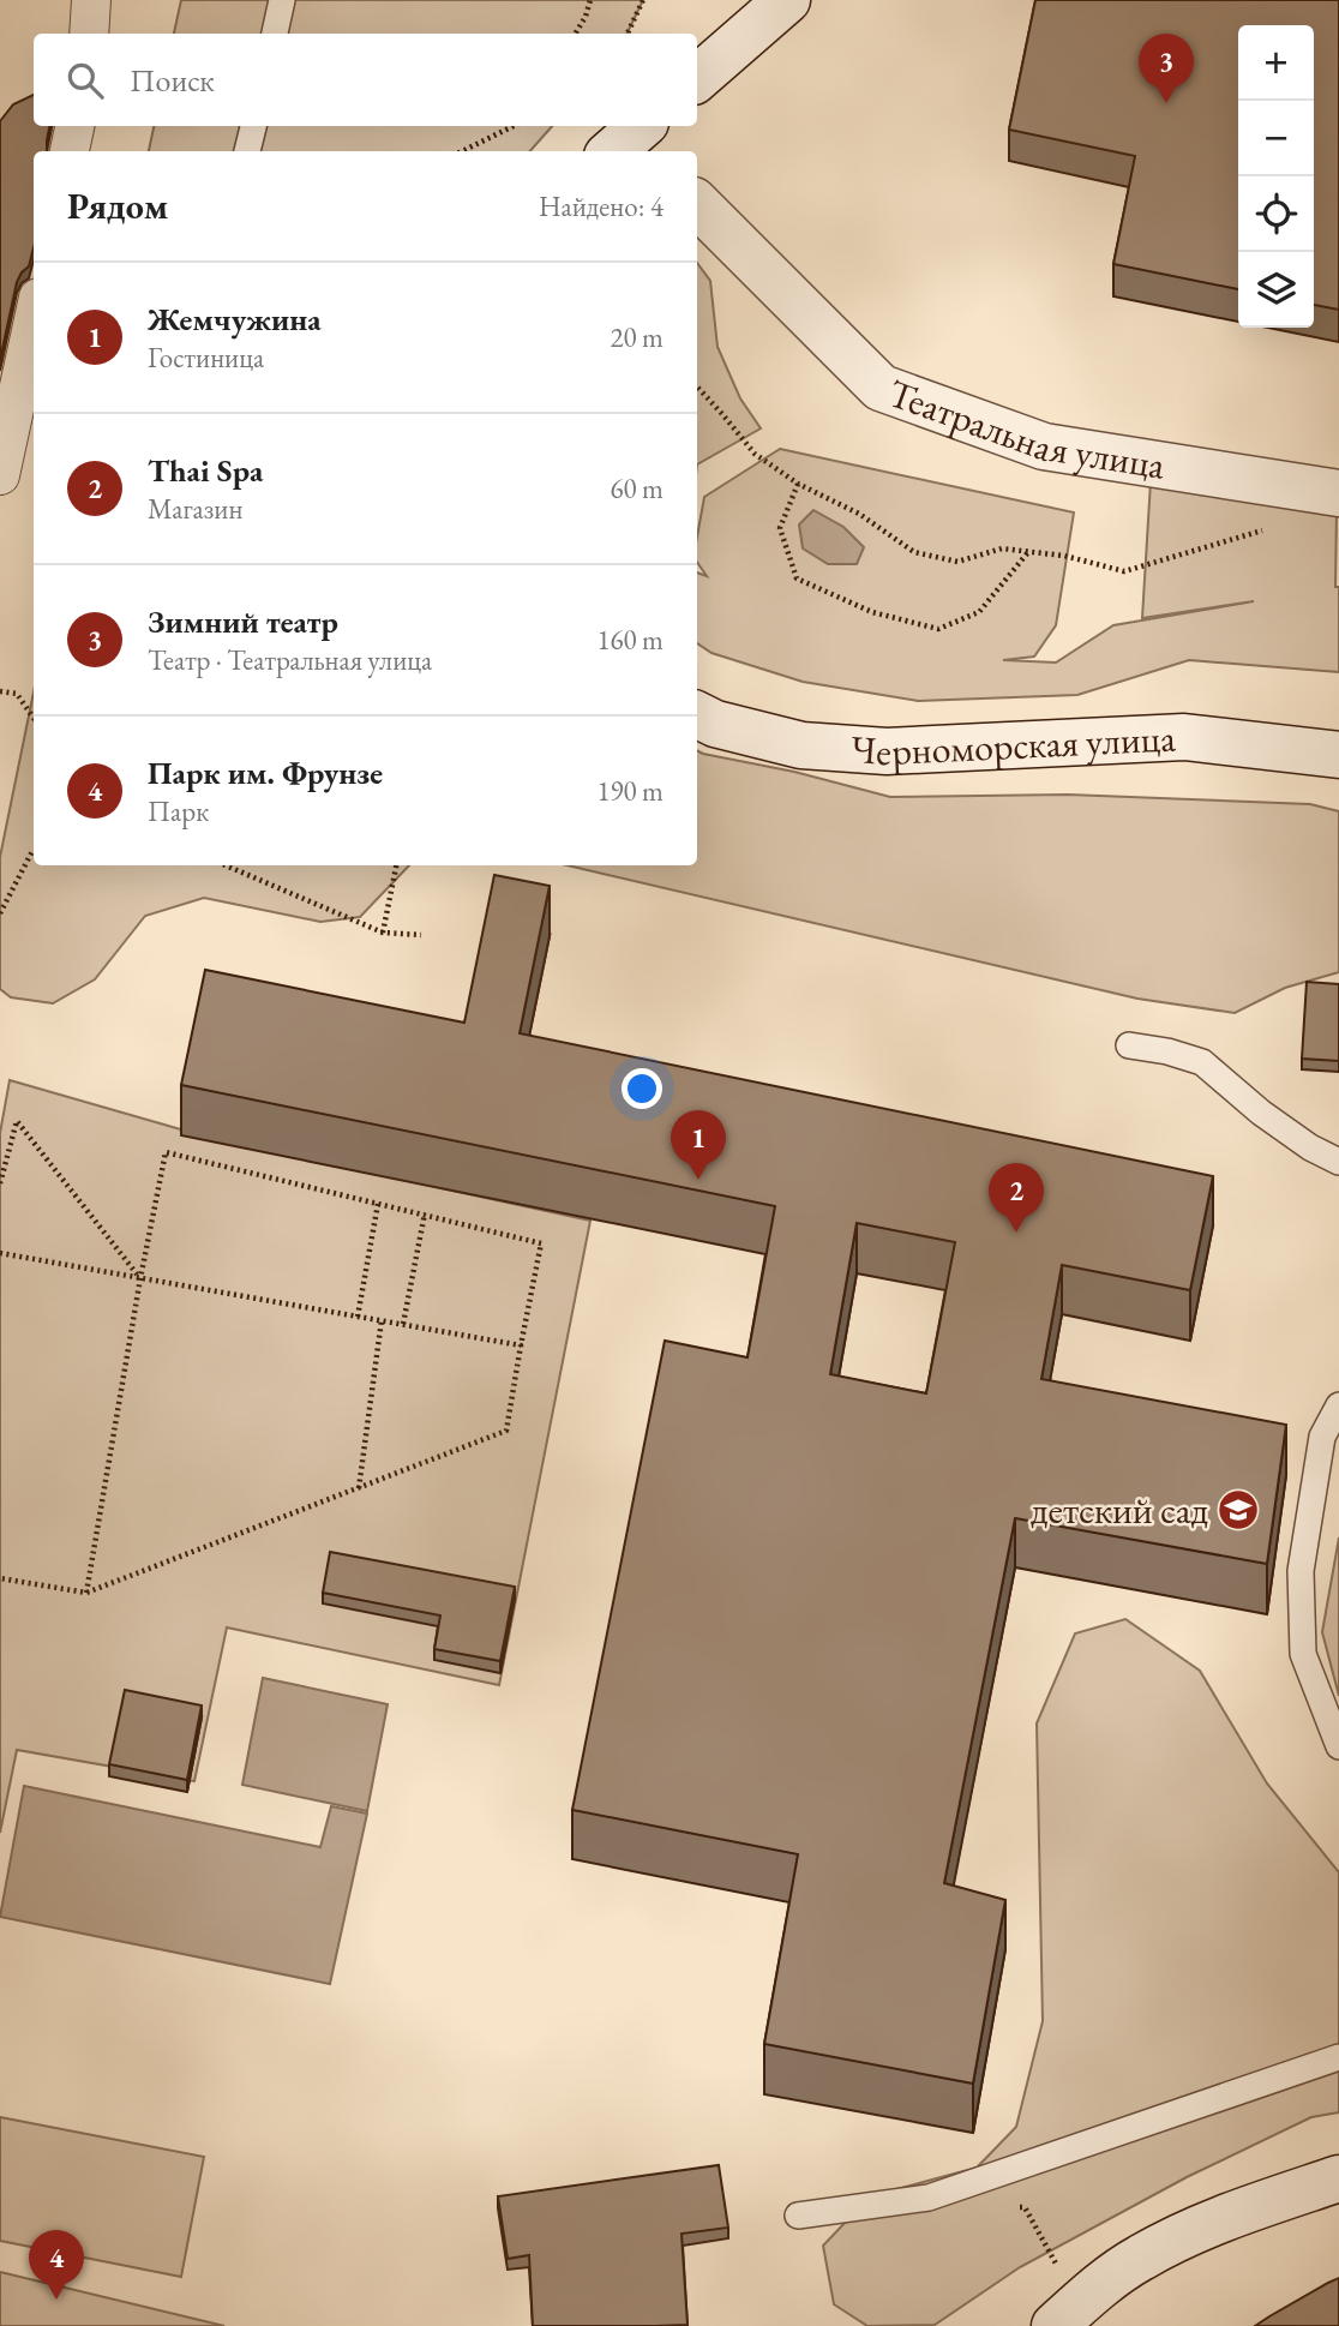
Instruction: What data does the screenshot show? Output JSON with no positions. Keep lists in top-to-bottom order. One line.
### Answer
{"streets":{"main road":["Театральная улица","Черноморская улица"]},"places":{"school or university":["детский сад"]},"page":{"map_buttons":["+","−"],"pins":["3","1","2","4"],"search":"Поиск","heading":["Рядом","Найдено: 4"],"list":[{"mark":"1","name":"Жемчужина","note":"Гостиница","value":"20 m"},{"mark":"2","name":"Thai Spa","note":"Магазин","value":"60 m"},{"mark":"3","name":"Зимний театр","note":"Театр · Театральная улица","value":"160 m"},{"mark":"4","name":"Парк им. Фрунзе","note":"Парк","value":"190 m"}]}}
